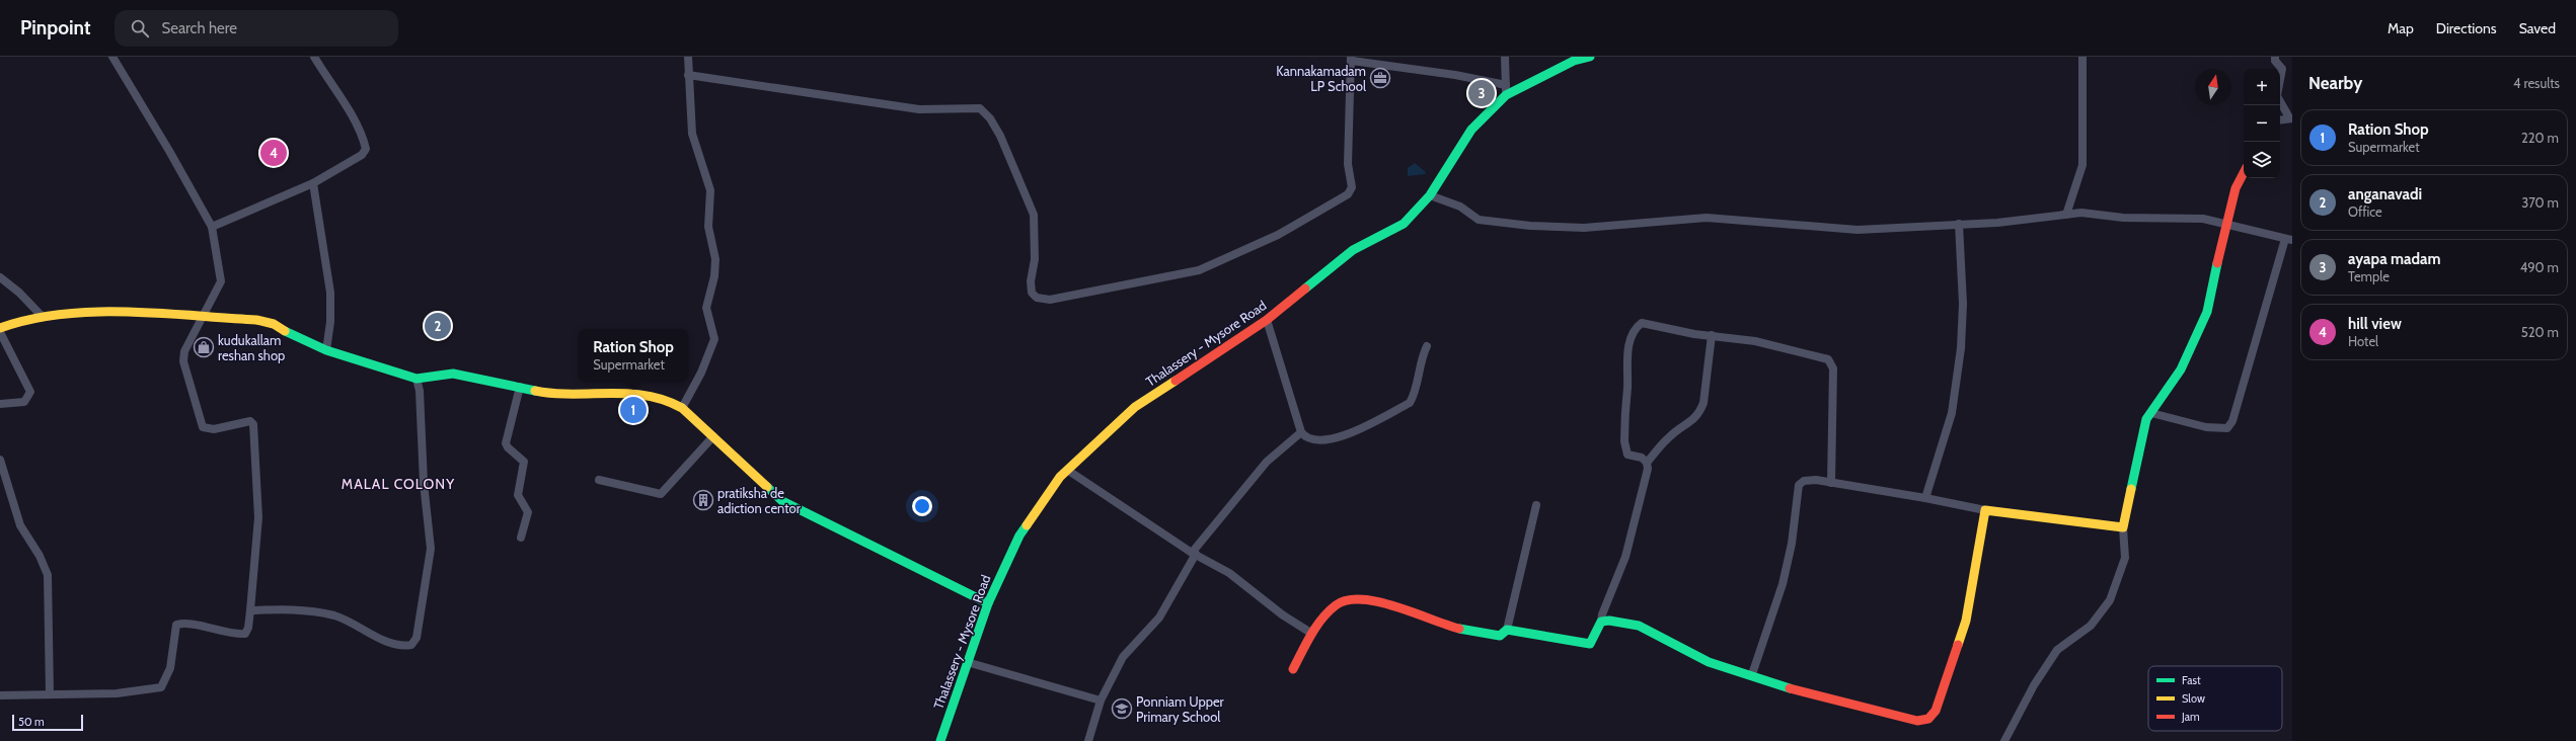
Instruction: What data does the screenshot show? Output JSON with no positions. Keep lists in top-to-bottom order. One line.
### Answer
{"streets":{"street":["Thalassery - Mysore Road"]},"districts":["MALAL COLONY"],"places":{"office":["Kannakamadam LP School"],"shop":["kudukallam reshan shop"],"building":["pratiksha de adiction centor"],"school or university":["Ponniam Upper Primary School"]},"legend":["Fast","Slow","Jam"],"scale_bar":"50 m","north":"top","page":{"header":"Pinpoint","search":"Search here","nav":["Map","Directions","Saved"],"heading":["Nearby","4 results"],"map_buttons":["+","−"],"pins":["3","4","2","1"],"list":[{"mark":"1","name":"Ration Shop","note":"Supermarket","value":"220 m"},{"mark":"2","name":"anganavadi","note":"Office","value":"370 m"},{"mark":"3","name":"ayapa madam","note":"Temple","value":"490 m"},{"mark":"4","name":"hill view","note":"Hotel","value":"520 m"}],"popup":["Ration Shop","Supermarket"],"scale":"50 m"}}
